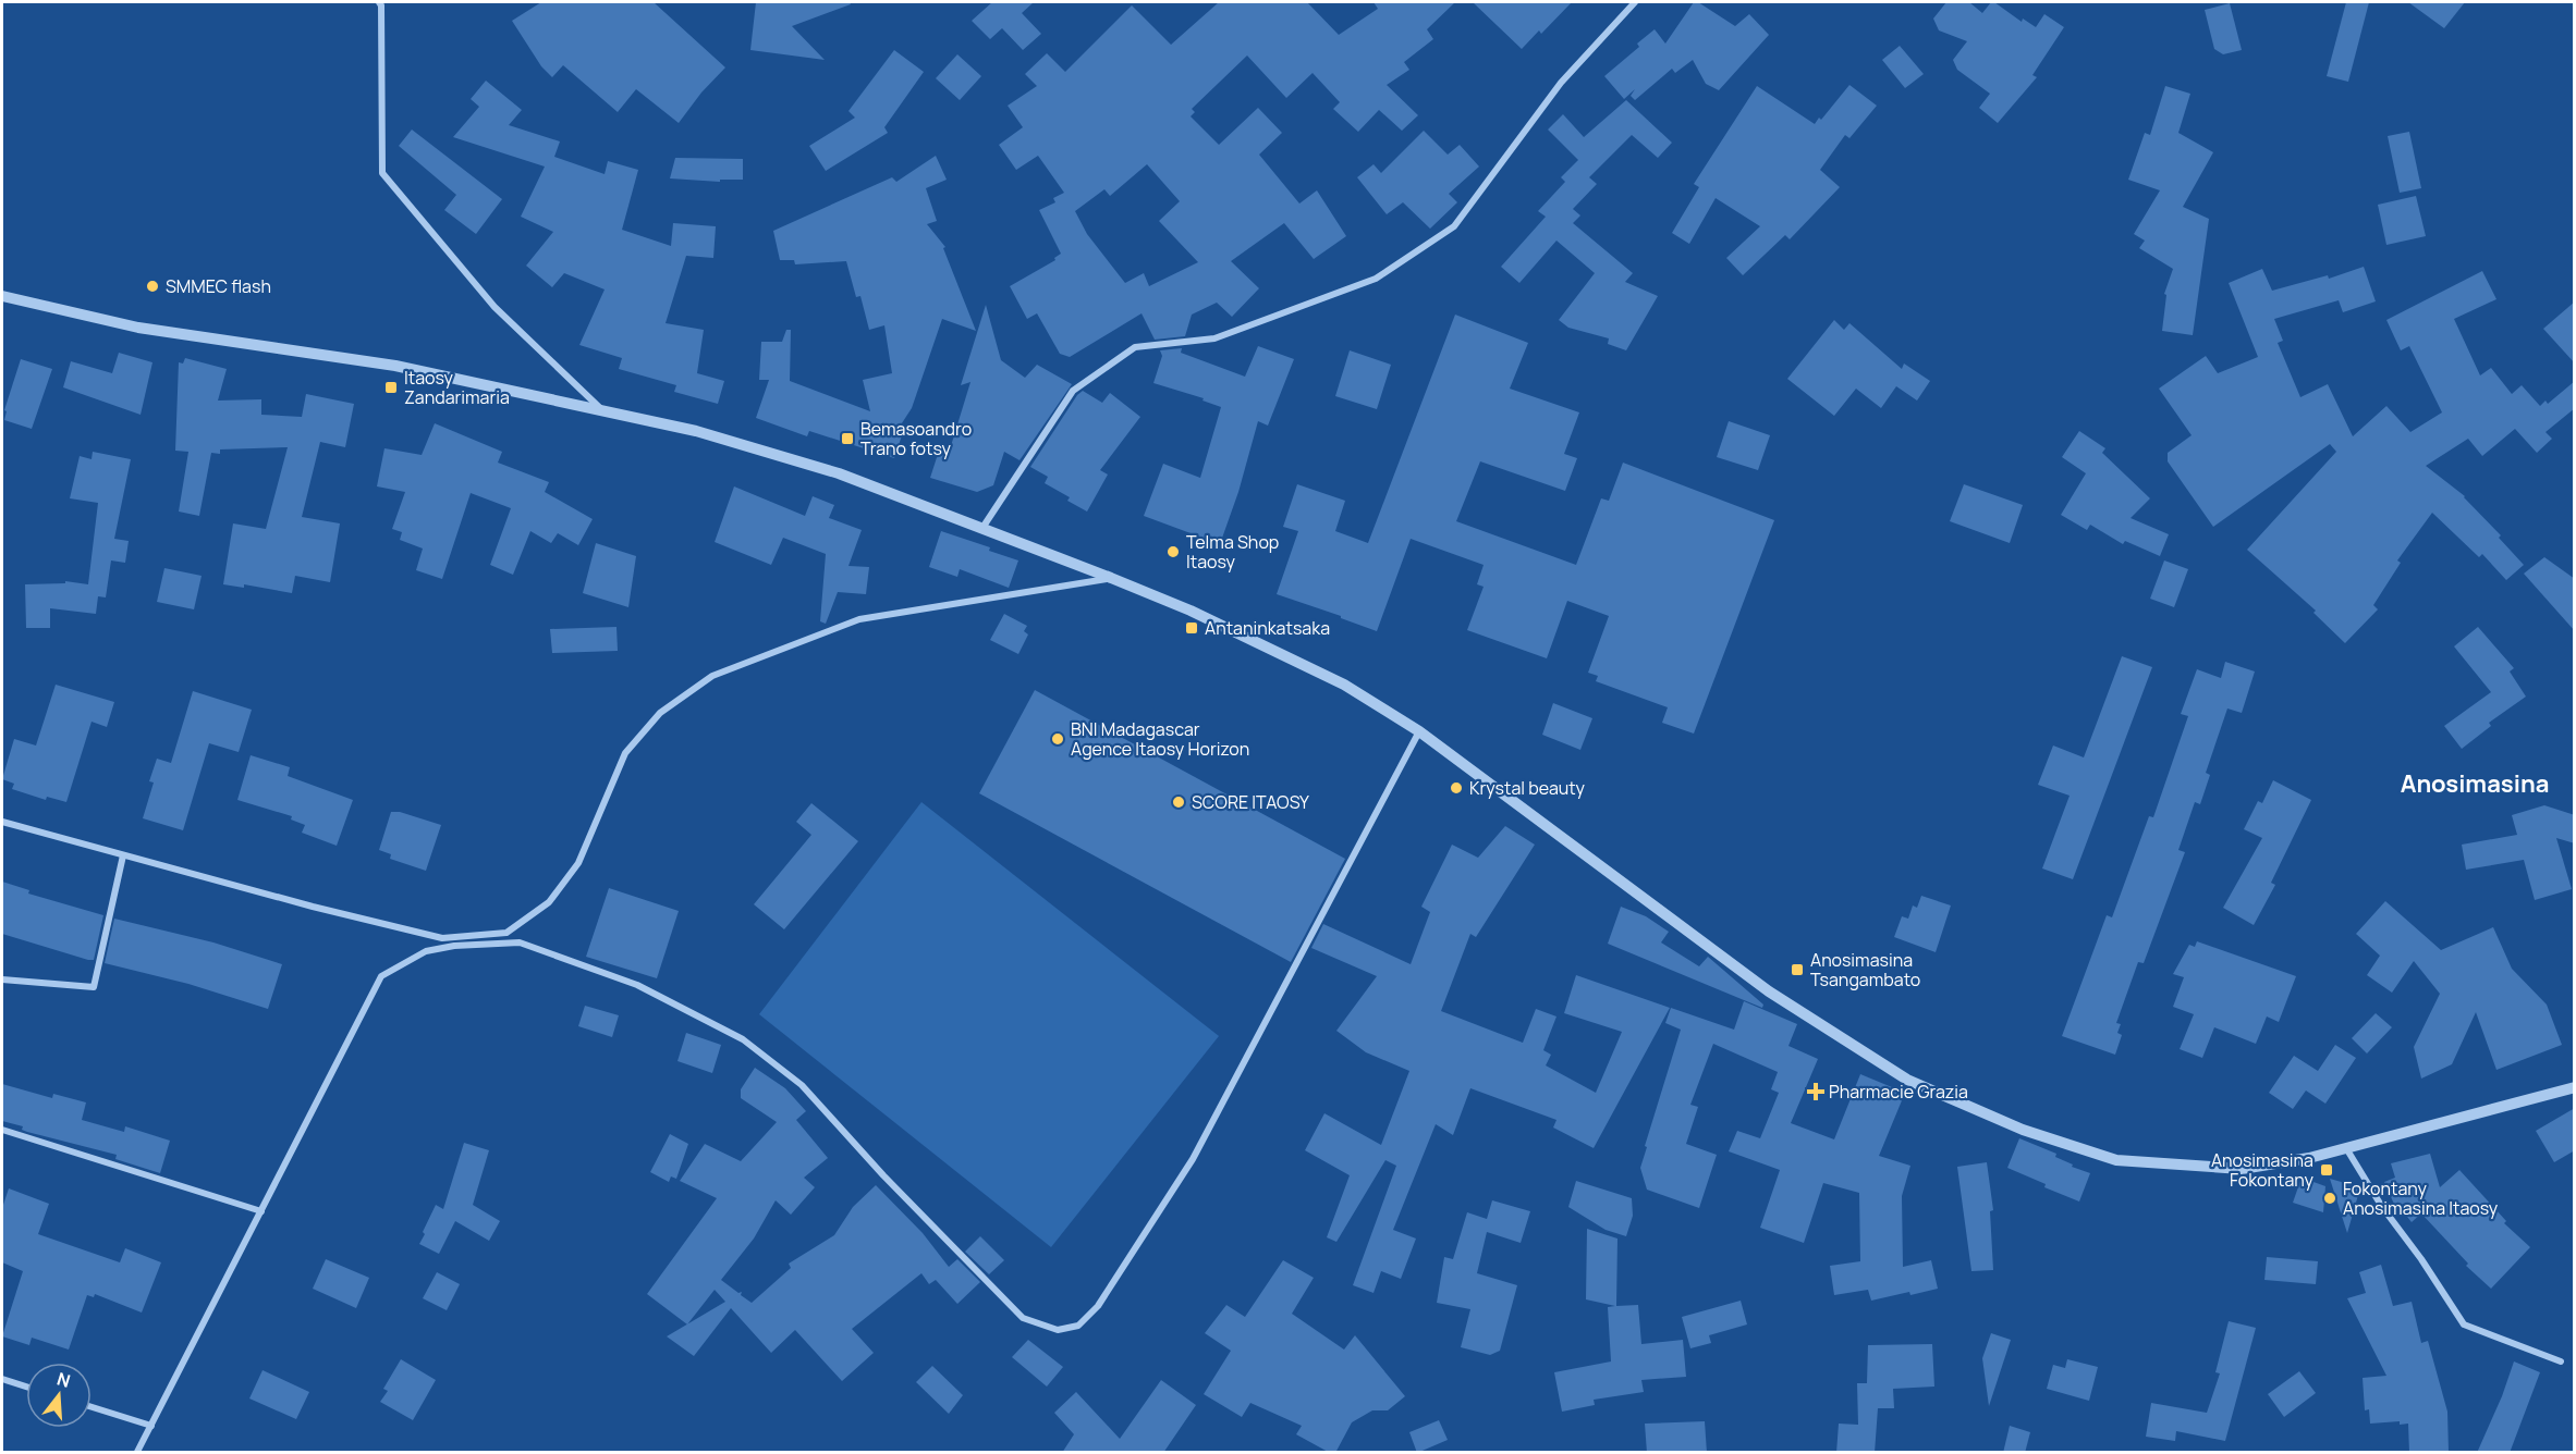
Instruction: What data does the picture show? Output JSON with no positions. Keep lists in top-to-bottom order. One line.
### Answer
{"districts":["Anosimasina"],"places":{"other":["SMMEC flash","Telma Shop Itaosy","BNI Madagascar Agence Itaosy Horizon","Krystal beauty","SCORE ITAOSY","Fokontany Anosimasina Itaosy"],"transit":["Itaosy Zandarimaria","Bemasoandro Trano fotsy","Antaninkatsaka","Anosimasina Tsangambato","Anosimasina Fokontany"],"health":["Pharmacie Grazia"]},"north":"top"}
